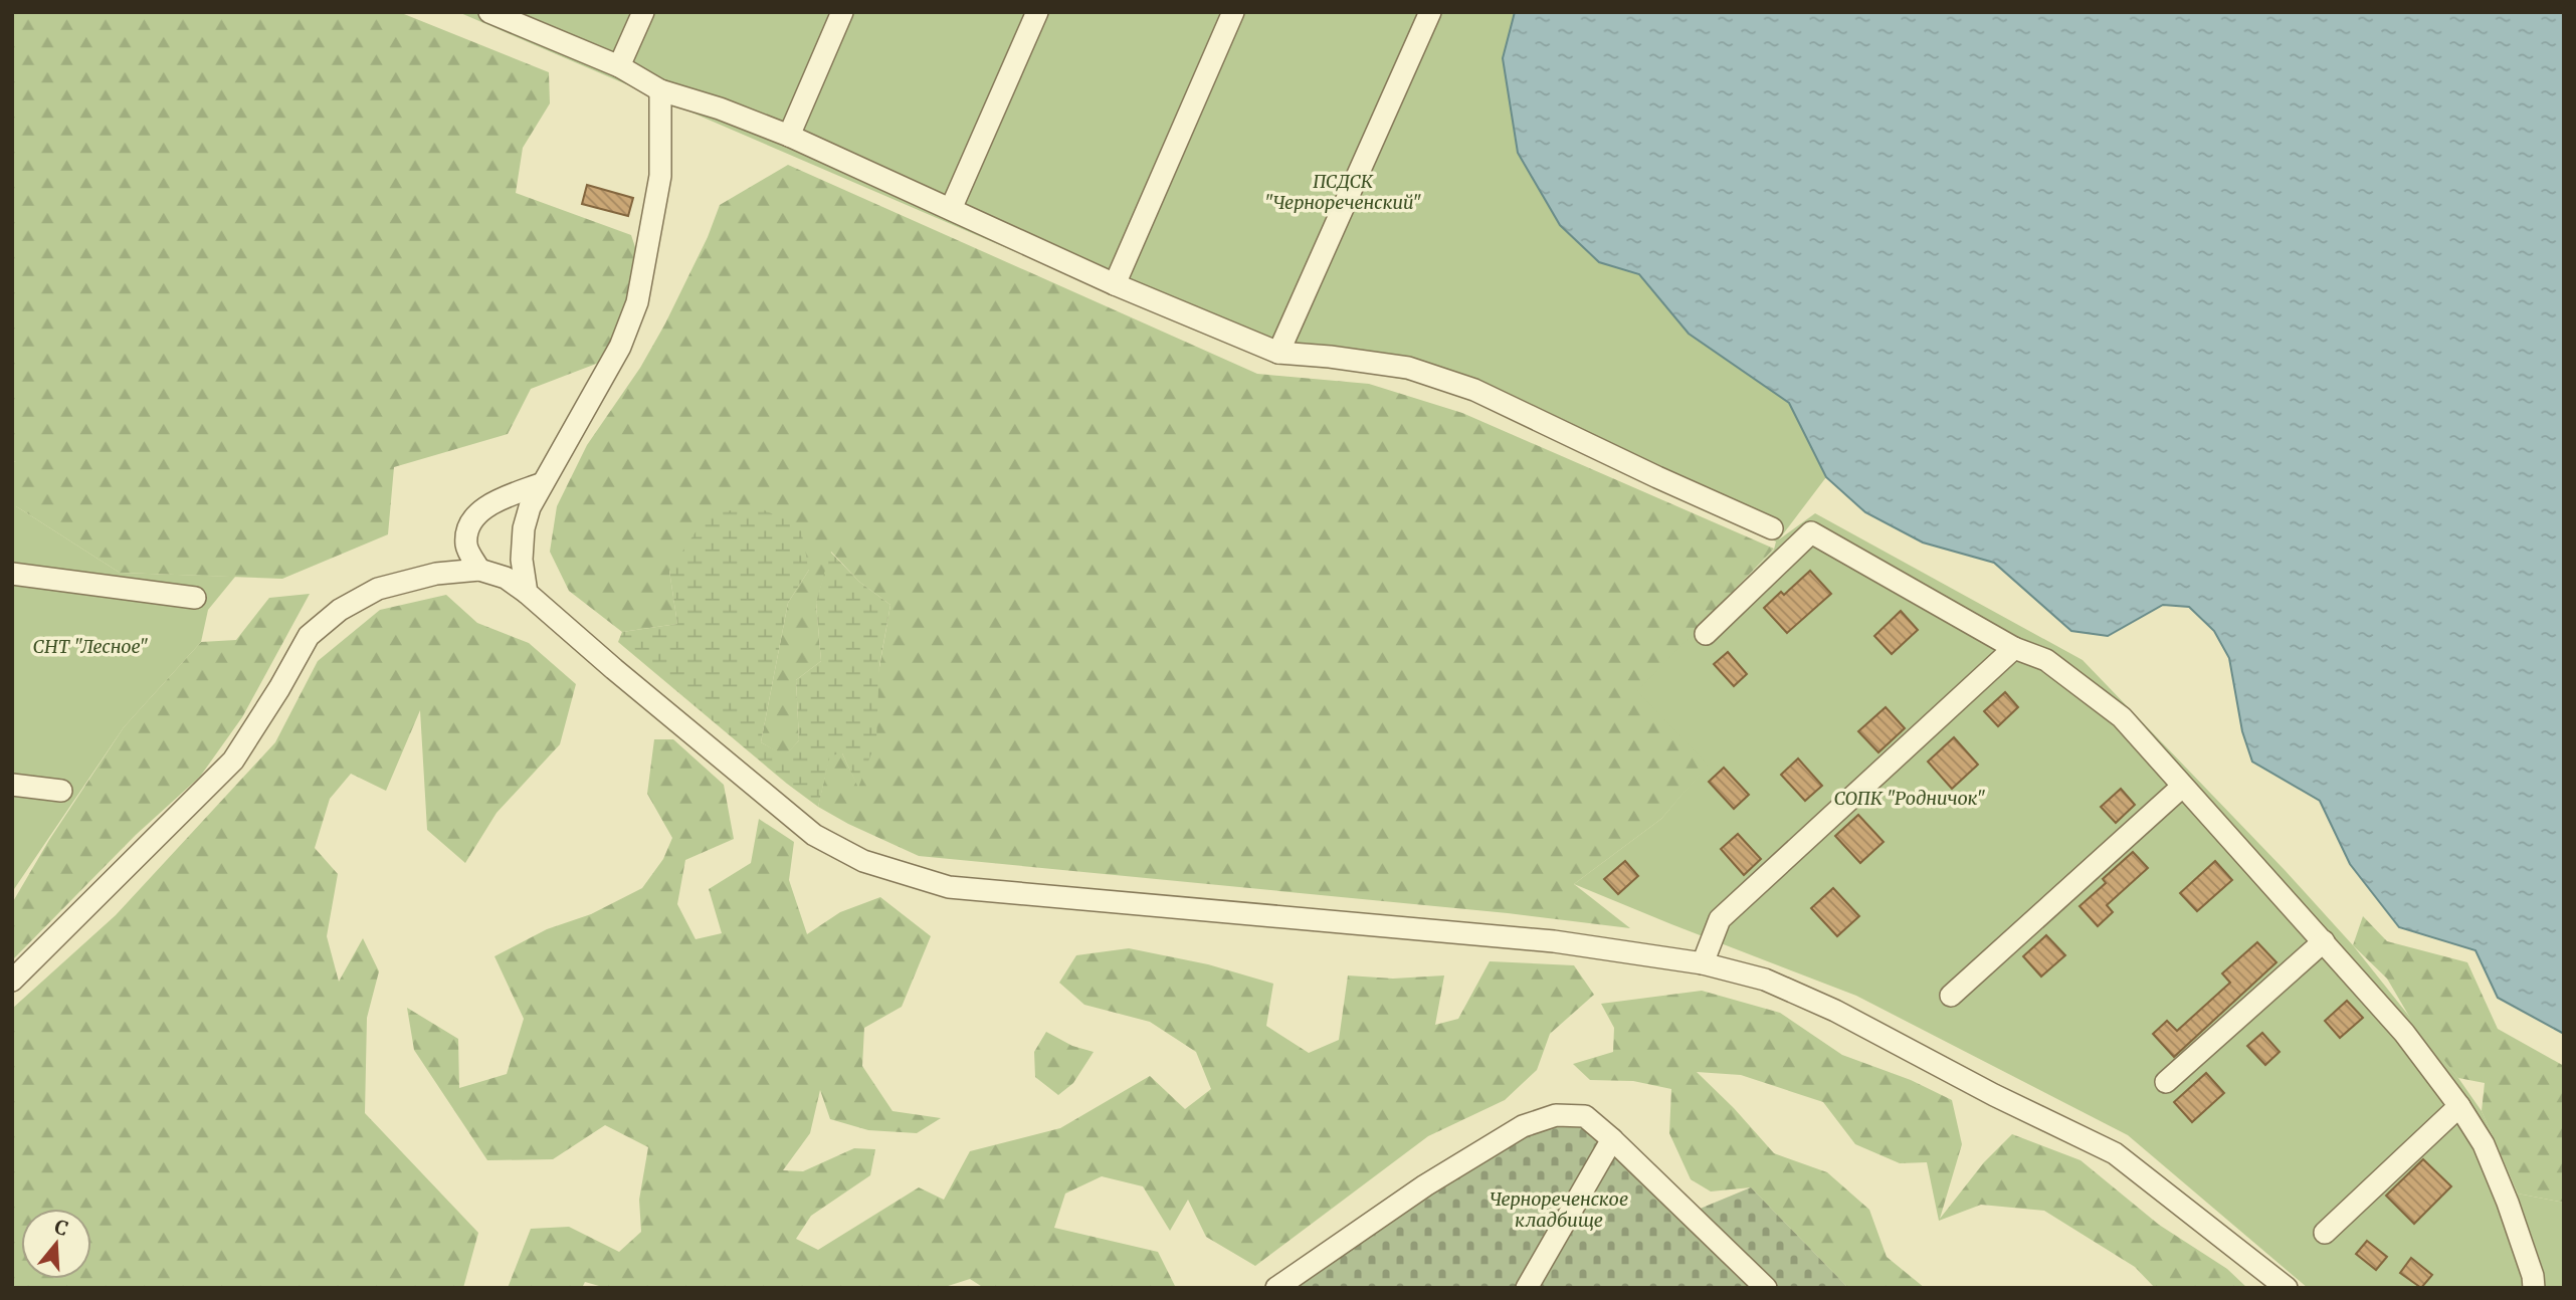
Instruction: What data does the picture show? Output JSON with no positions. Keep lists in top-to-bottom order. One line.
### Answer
{"parks":["ПСДСК \"Чернореченский\"","СНТ \"Лесное\"","СОПК \"Родничок\"","Чернореченское кладбище"],"north":"top"}
